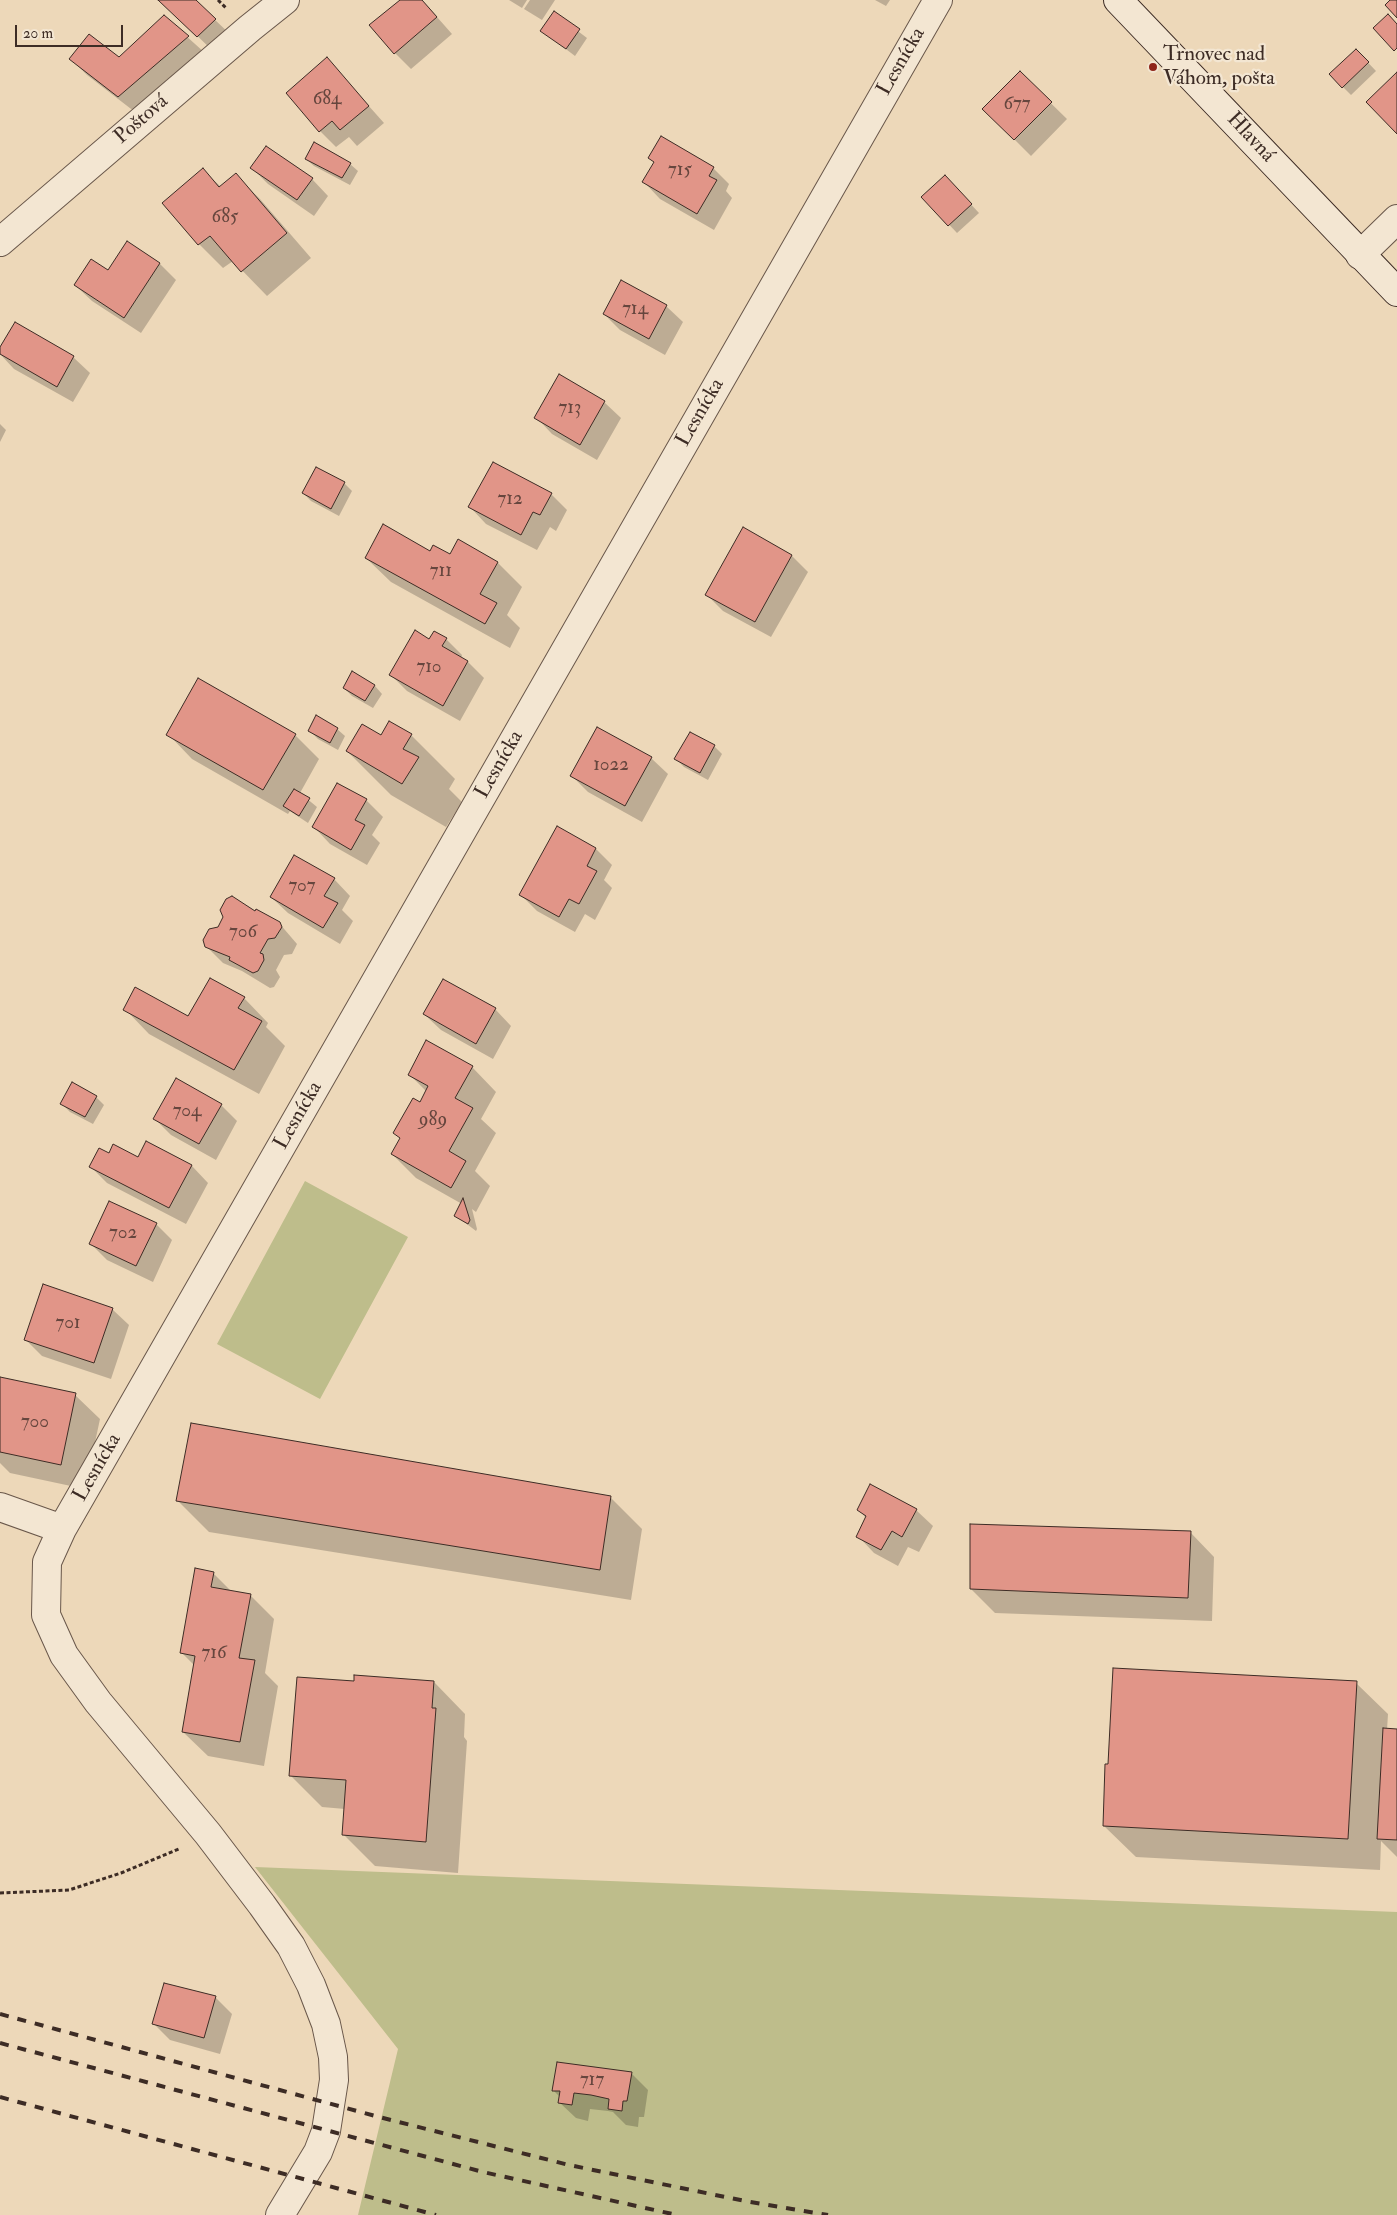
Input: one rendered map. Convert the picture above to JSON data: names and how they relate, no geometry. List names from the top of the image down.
{
  "streets": {
    "street": ["Lesnícka", "Poštová", "Hlavná"]
  },
  "places": ["Trnovec nad Váhom, pošta"],
  "house_numbers": [
    "684",
    "677",
    "715",
    "685",
    "714",
    "713",
    "712",
    "711",
    "710",
    "1022",
    "707",
    "706",
    "704",
    "989",
    "702",
    "701",
    "700",
    "716",
    "717"
  ],
  "scale_bar": "20 m"
}
